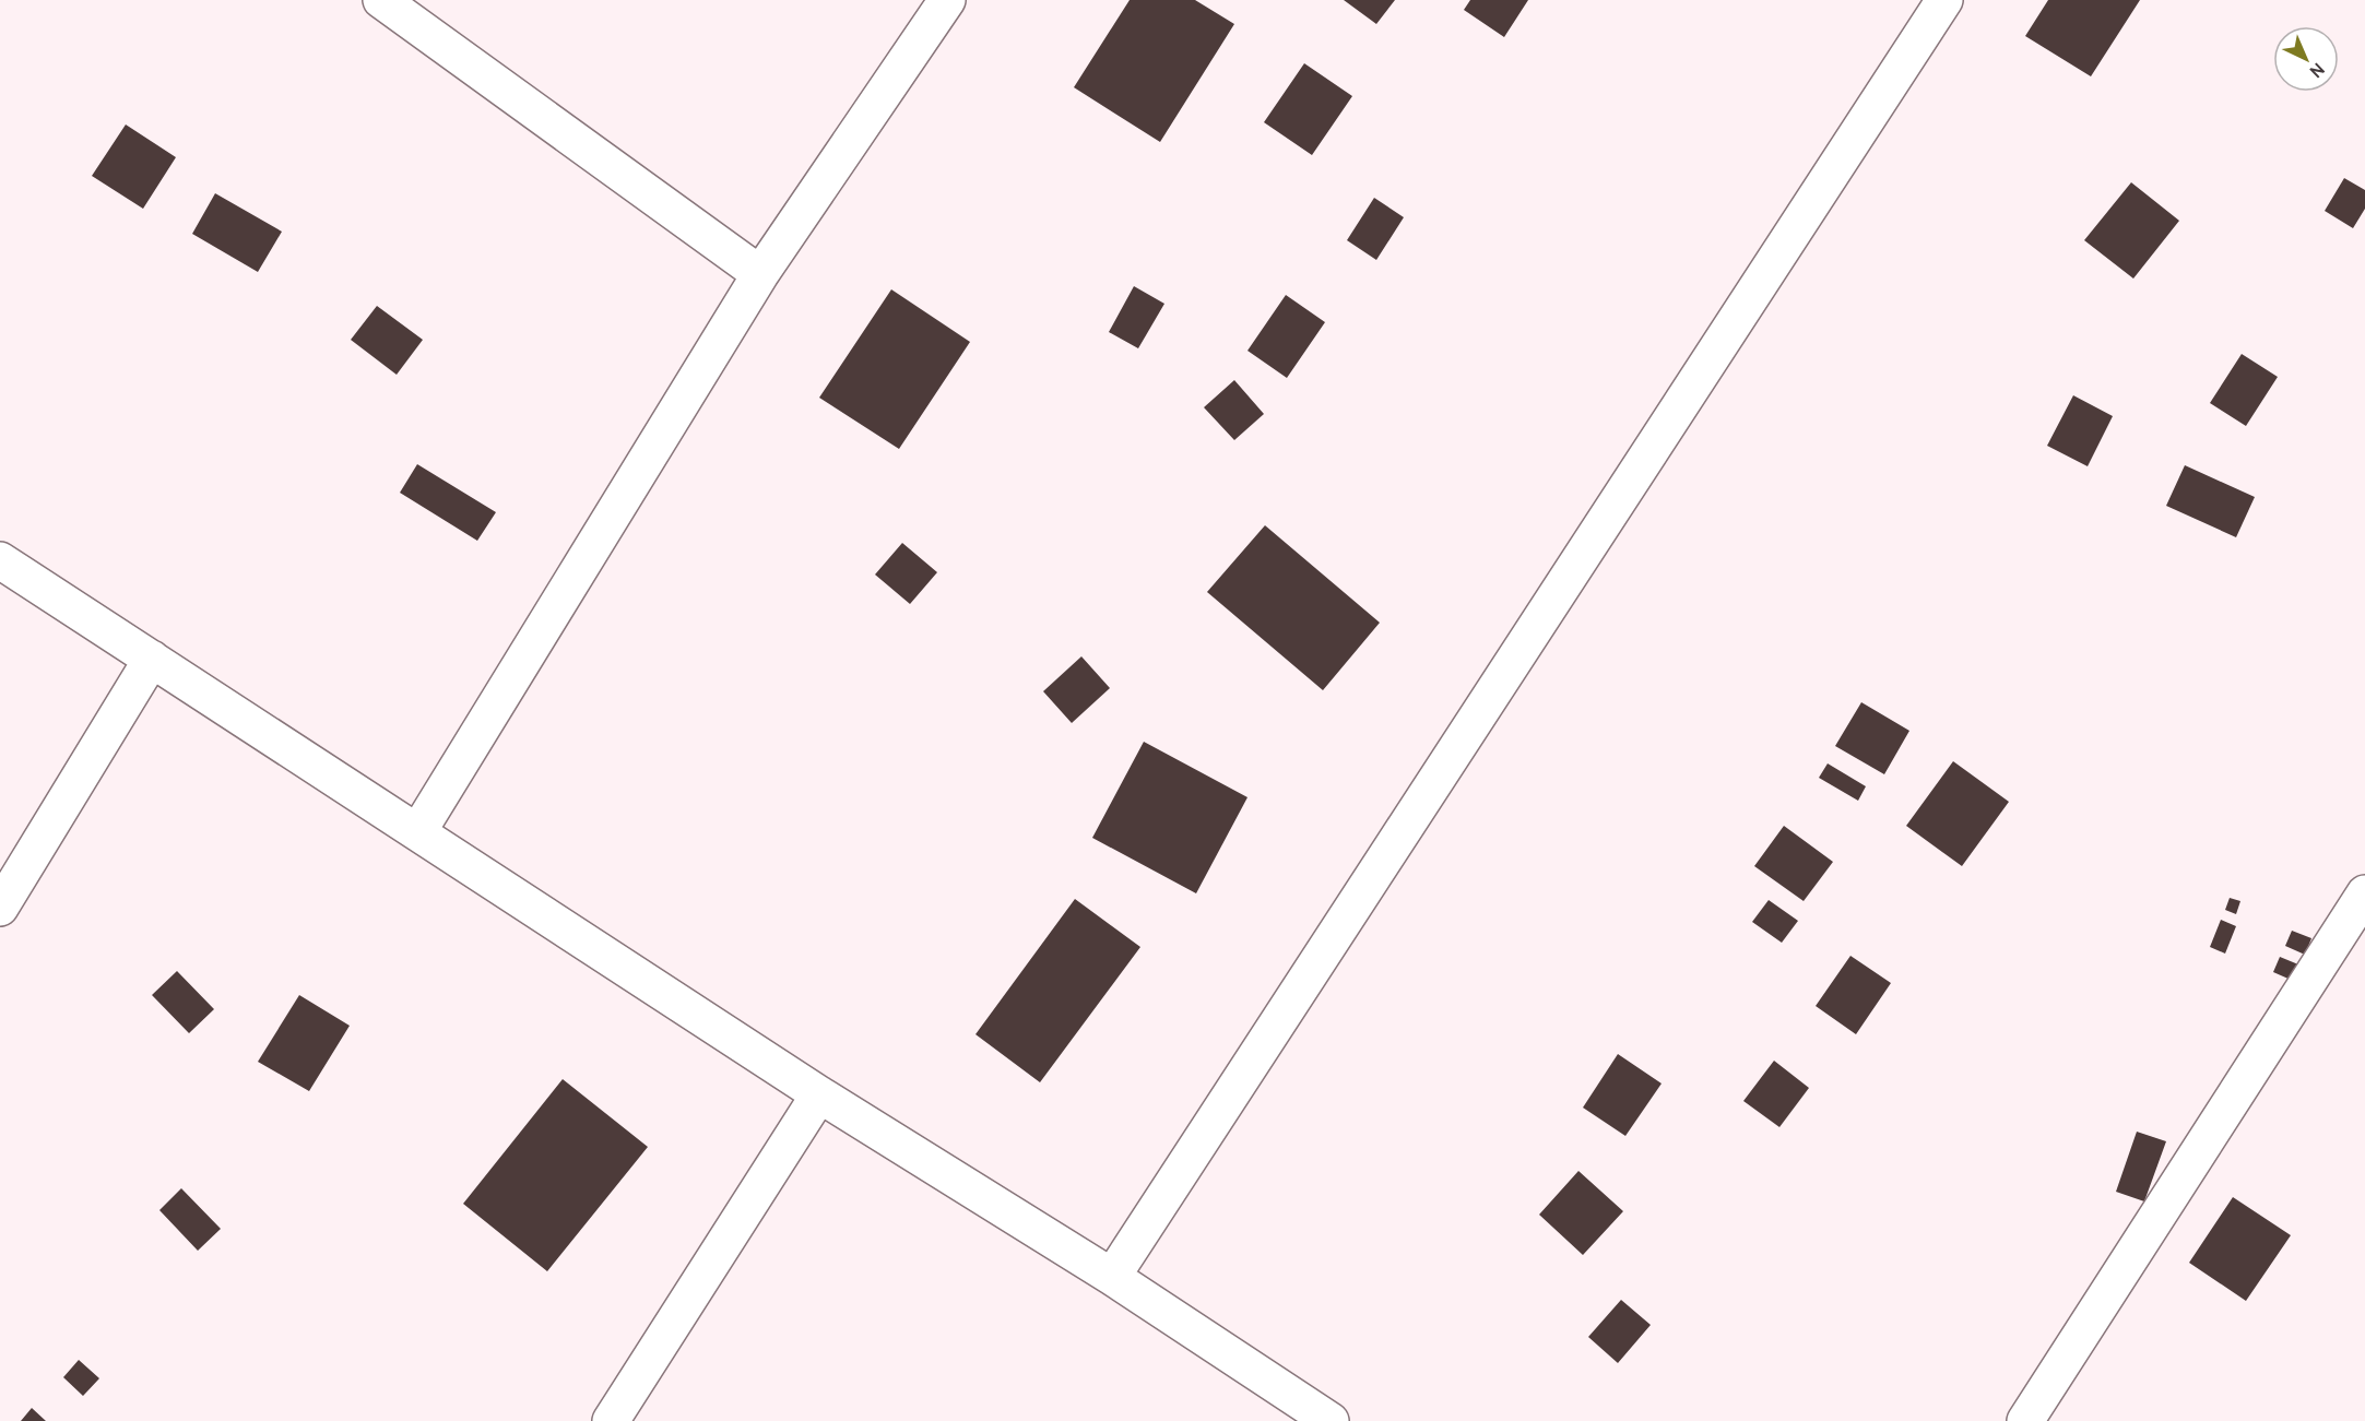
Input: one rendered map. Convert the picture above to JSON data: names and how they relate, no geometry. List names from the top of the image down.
{
  "north": "bottom right"
}
